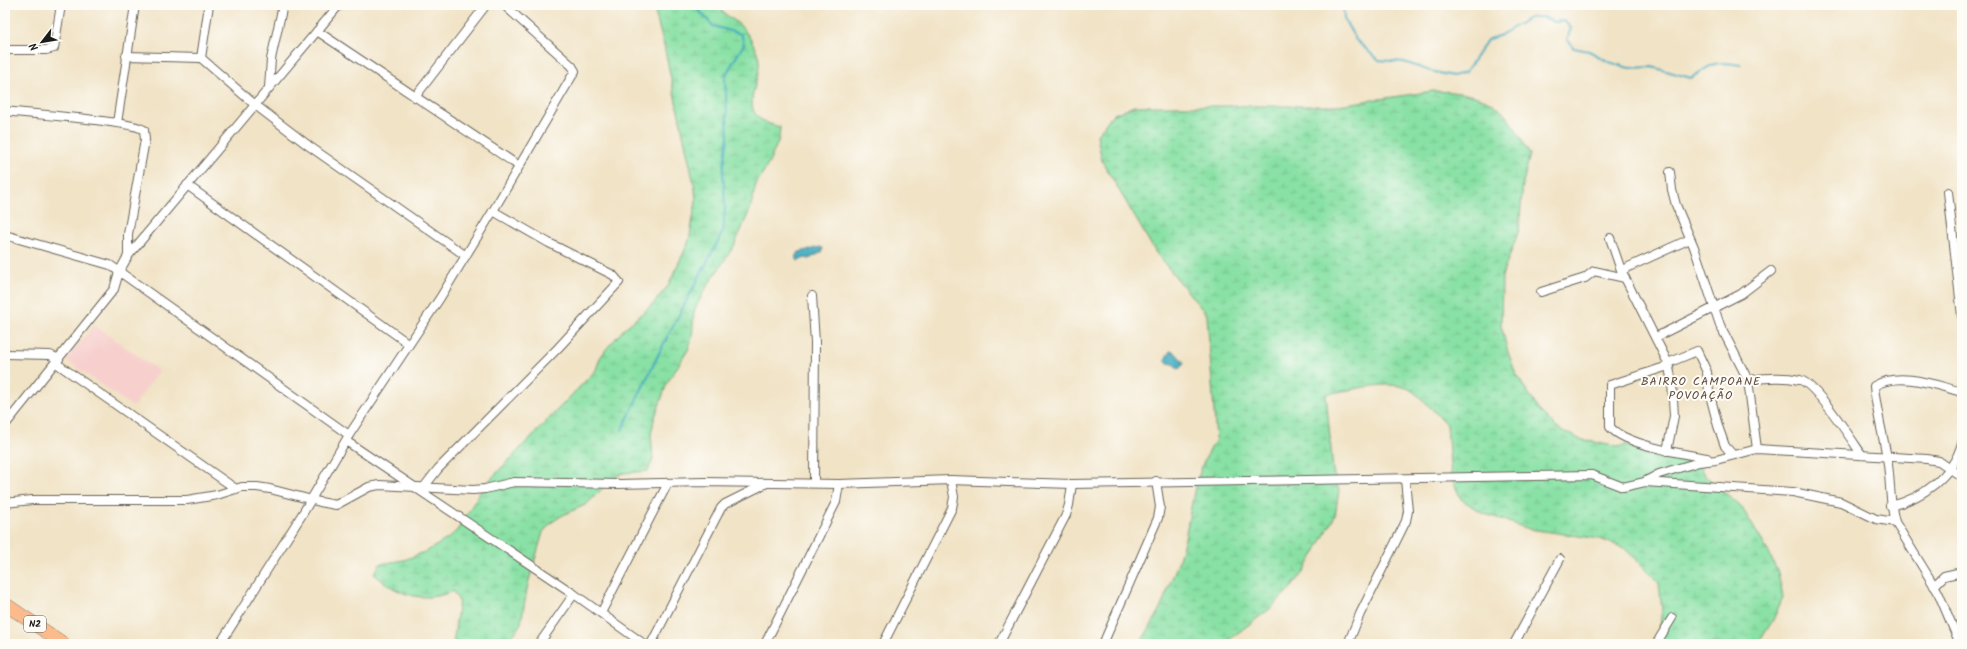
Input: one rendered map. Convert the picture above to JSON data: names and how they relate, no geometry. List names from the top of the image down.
{
  "streets": {
    "main road": ["N2"]
  },
  "districts": ["BAIRRO CAMPOANE POVOAÇÃO"],
  "north": "bottom left"
}
